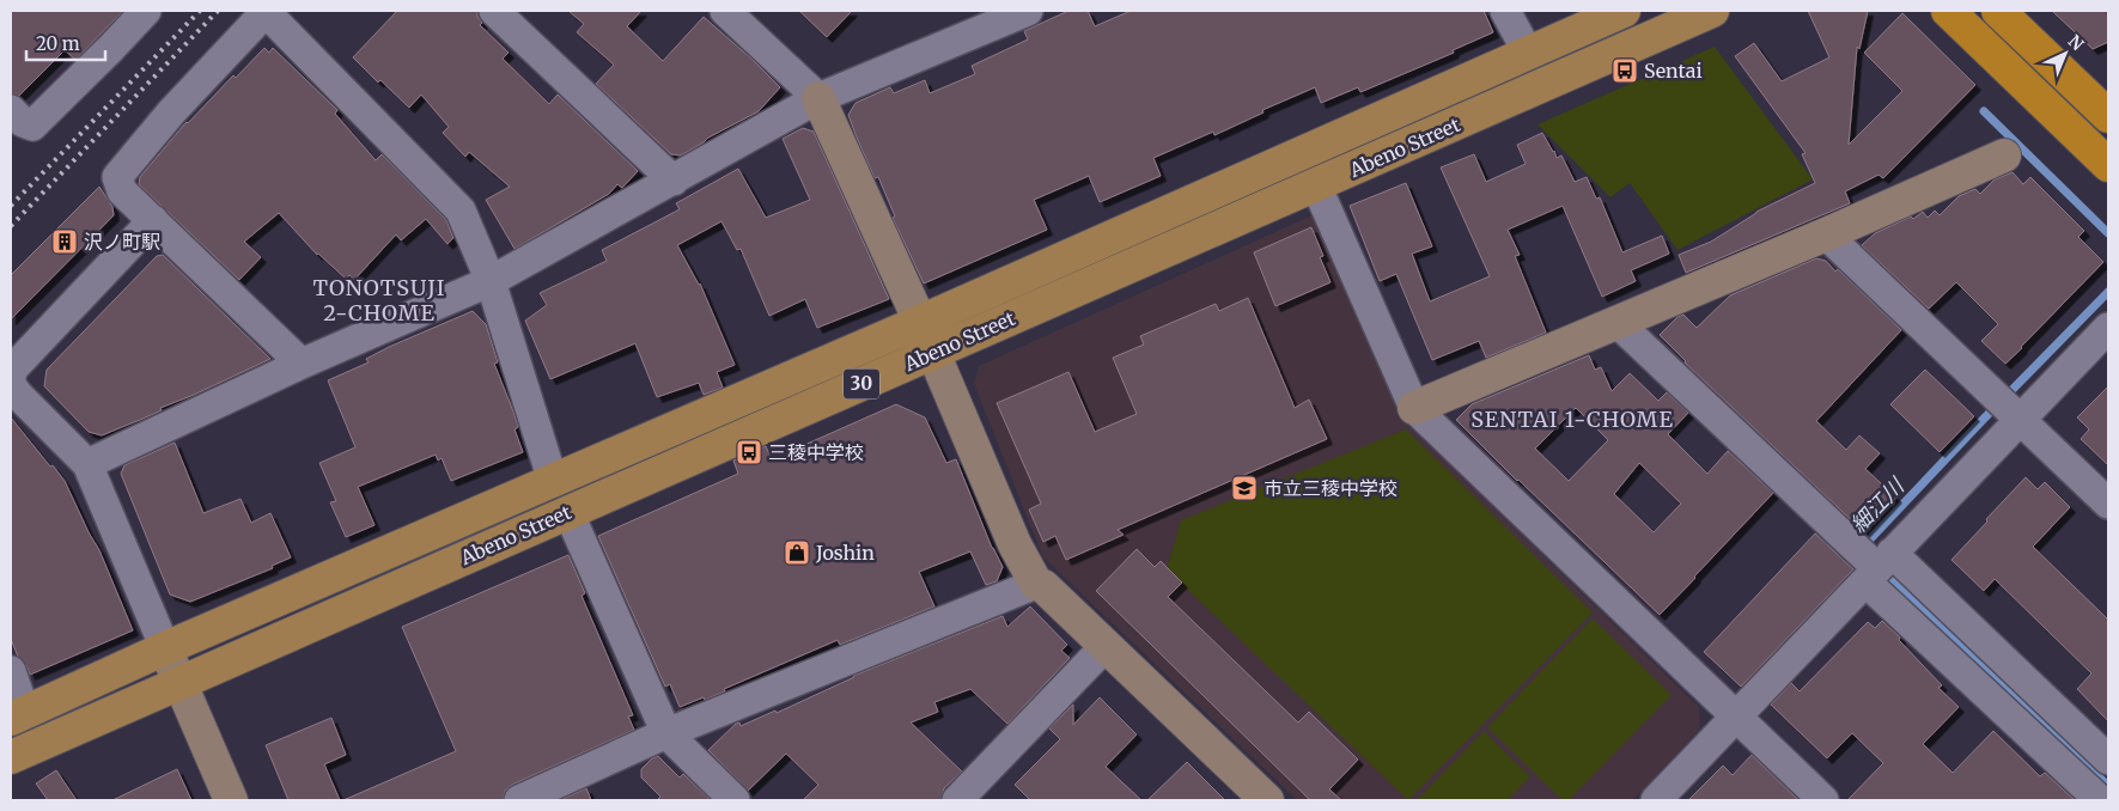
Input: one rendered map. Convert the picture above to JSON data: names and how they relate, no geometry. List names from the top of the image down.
{
  "streets": {
    "main road": ["Abeno Street", "30"]
  },
  "districts": ["TONOTSUJI 2-CHOME", "SENTAI 1-CHOME"],
  "water": ["細江川"],
  "places": {
    "bus stop": ["Sentai", "三稜中学校"],
    "building": ["沢ノ町駅"],
    "school or university": ["市立三稜中学校"],
    "shop": ["Joshin"]
  },
  "scale_bar": "20 m",
  "north": "top right"
}
